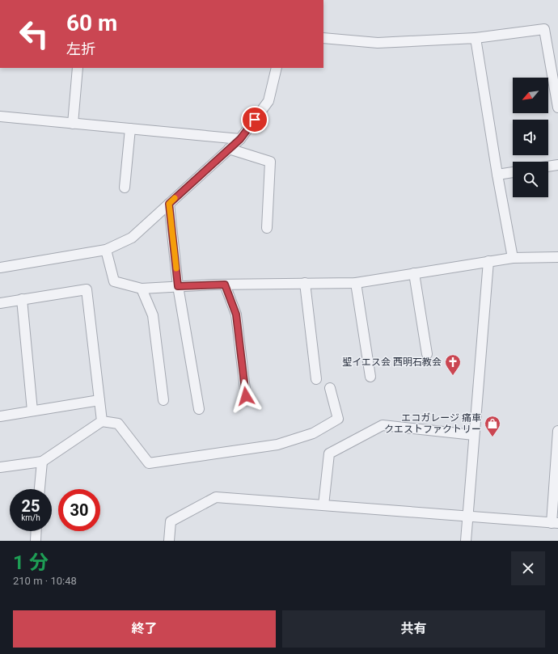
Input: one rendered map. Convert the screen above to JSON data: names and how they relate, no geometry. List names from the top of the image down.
{
  "places": {
    "church": ["聖イエス会 西明石教会"],
    "shop": ["エコガレージ 痛車 クエストファクトリー"]
  },
  "north": "bottom left",
  "page": {
    "turn": ["60 m", "左折"],
    "speed": "25 km/h",
    "limit": "30",
    "heading": ["1 分", "210 m · 10:48"],
    "buttons": ["終了", "共有"]
  }
}
